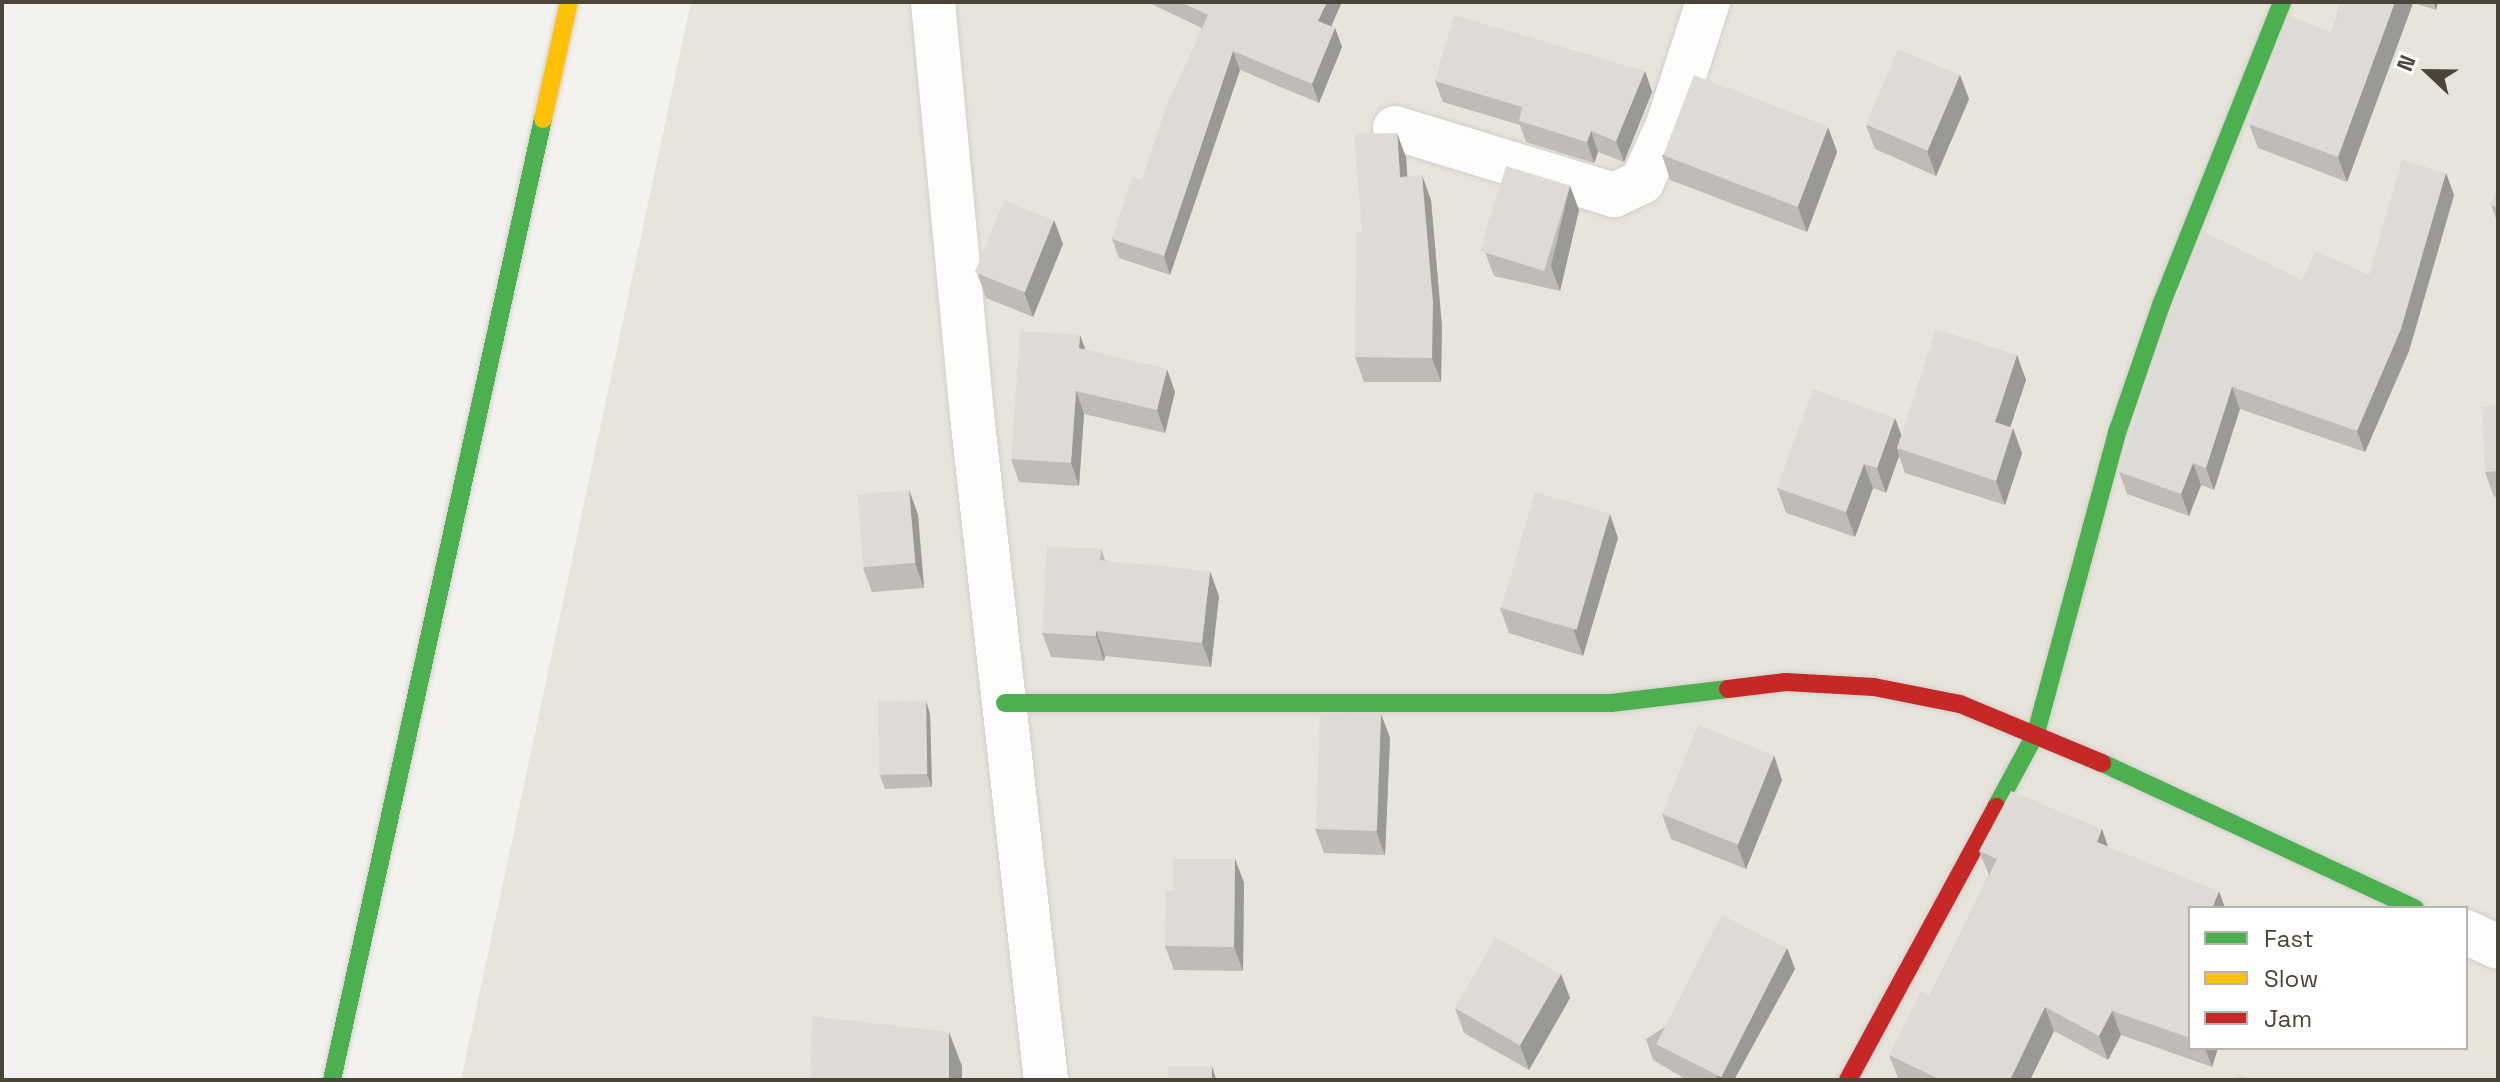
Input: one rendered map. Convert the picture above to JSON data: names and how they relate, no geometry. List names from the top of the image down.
{
  "legend": ["Fast", "Slow", "Jam"],
  "north": "left"
}
